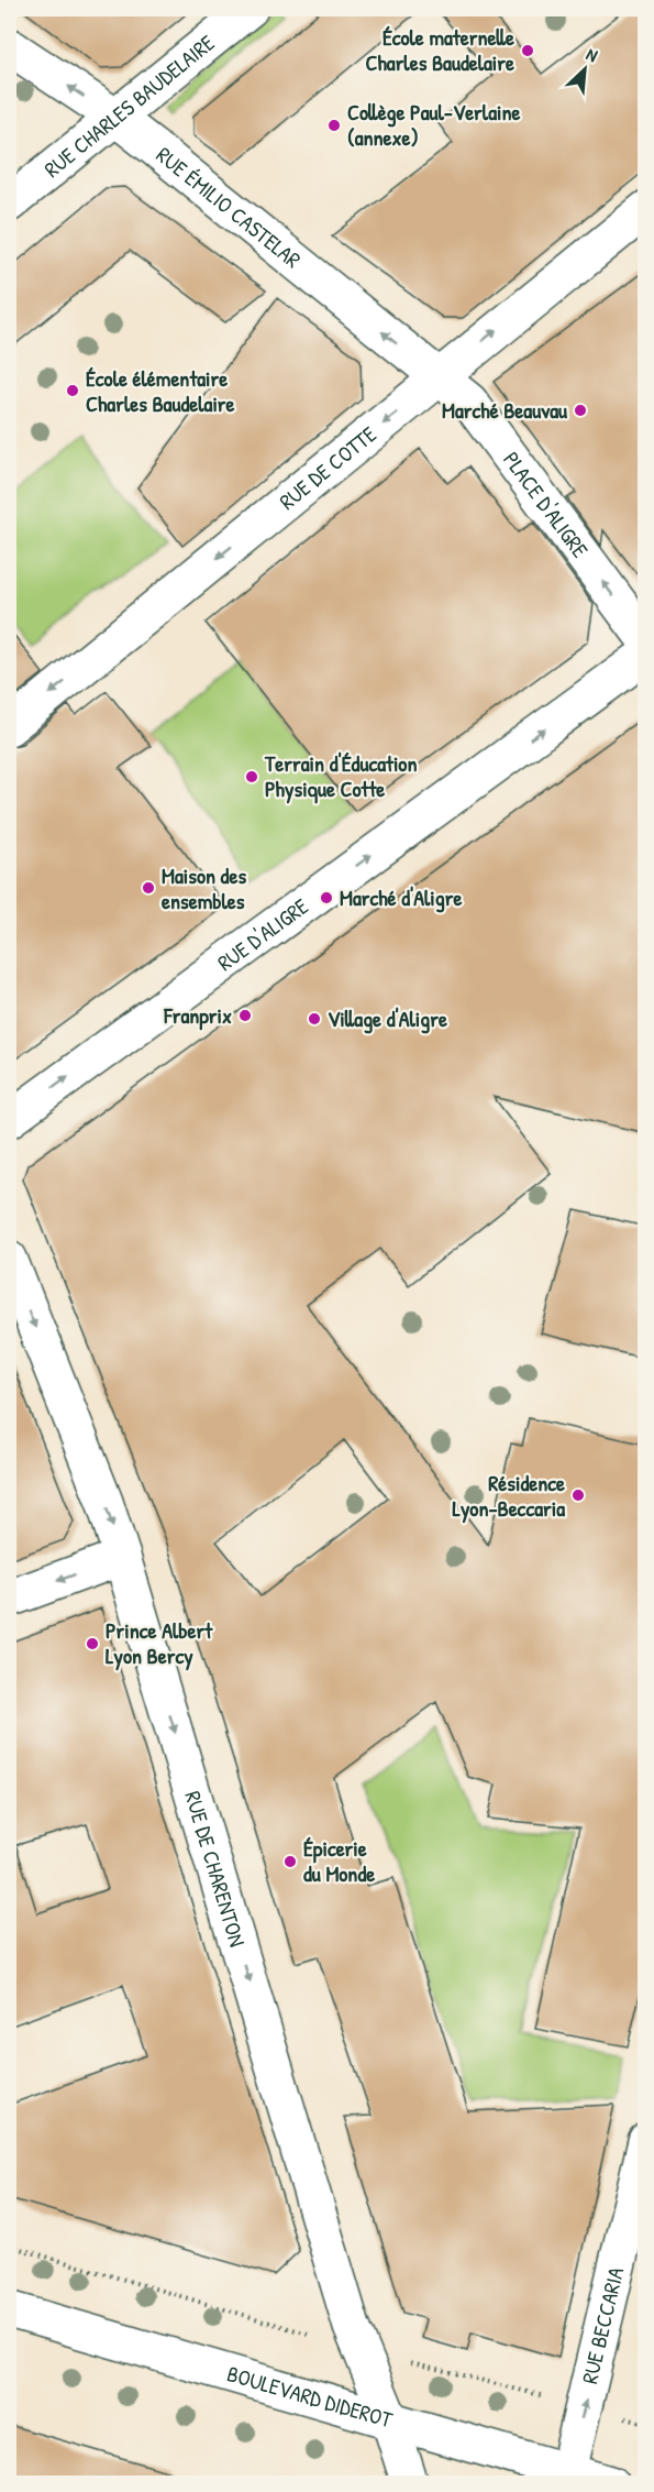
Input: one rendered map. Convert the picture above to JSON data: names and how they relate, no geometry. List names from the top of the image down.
{
  "streets": {
    "street": [
      "RUE CHARLES BAUDELAIRE",
      "RUE ÉMILIO CASTELAR",
      "RUE DE COTTE",
      "PLACE D'ALIGRE",
      "RUE D'ALIGRE",
      "RUE DE CHARENTON",
      "RUE BECCARIA",
      "BOULEVARD DIDEROT"
    ]
  },
  "crossings": [
    ["RUE CHARLES BAUDELAIRE", "RUE ÉMILIO CASTELAR"],
    ["RUE ÉMILIO CASTELAR", "RUE DE COTTE"],
    ["RUE ÉMILIO CASTELAR", "PLACE D'ALIGRE"],
    ["RUE DE COTTE", "PLACE D'ALIGRE"],
    ["RUE DE CHARENTON", "BOULEVARD DIDEROT"],
    ["RUE BECCARIA", "BOULEVARD DIDEROT"]
  ],
  "one_way": [
    "RUE ÉMILIO CASTELAR",
    "PLACE D'ALIGRE",
    "RUE D'ALIGRE",
    "RUE DE CHARENTON",
    "RUE BECCARIA"
  ],
  "places": [
    "École maternelle Charles Baudelaire",
    "Collège Paul-Verlaine (annexe)",
    "École élémentaire Charles Baudelaire",
    "Marché Beauvau",
    "Terrain d'Éducation Physique Cotte",
    "Maison des ensembles",
    "Marché d'Aligre",
    "Franprix",
    "Village d'Aligre",
    "Résidence Lyon-Beccaria",
    "Prince Albert Lyon Bercy",
    "Épicerie du Monde"
  ],
  "north": "top right"
}
